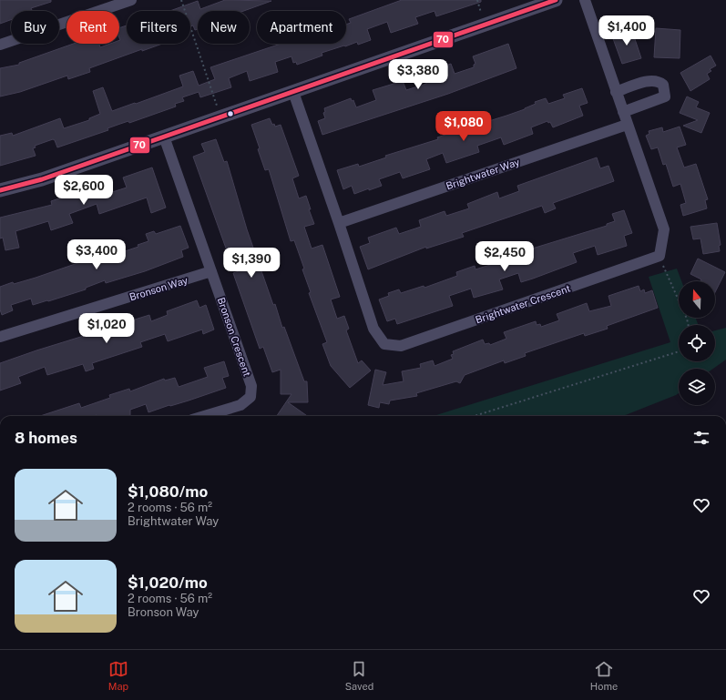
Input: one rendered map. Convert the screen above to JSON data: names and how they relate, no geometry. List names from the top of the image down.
{
  "streets": {
    "street": [
      "Brightwater Way",
      "Bronson Way",
      "Brightwater Crescent",
      "Bronson Crescent"
    ]
  },
  "crossings": [
    ["Brightwater Way", "Brightwater Crescent"],
    ["Bronson Way", "Bronson Crescent"]
  ],
  "lines": ["transit line 70"],
  "north": "top",
  "page": {
    "chip": [
      "Buy",
      "Rent",
      "Filters",
      "New",
      "Apartment"
    ],
    "price": [
      "$1,400",
      "$3,380",
      "$1,080",
      "$2,600",
      "$3,400",
      "$2,450",
      "$1,390",
      "$1,020"
    ],
    "heading": "8 homes",
    "list": [
      {
        "name": "$1,080/mo",
        "note": "2 rooms · 56 m² · Brightwater Way"
      },
      {
        "name": "$1,020/mo",
        "note": "2 rooms · 56 m² · Bronson Way"
      }
    ],
    "tabs": ["Map", "Saved", "Home"]
  }
}
